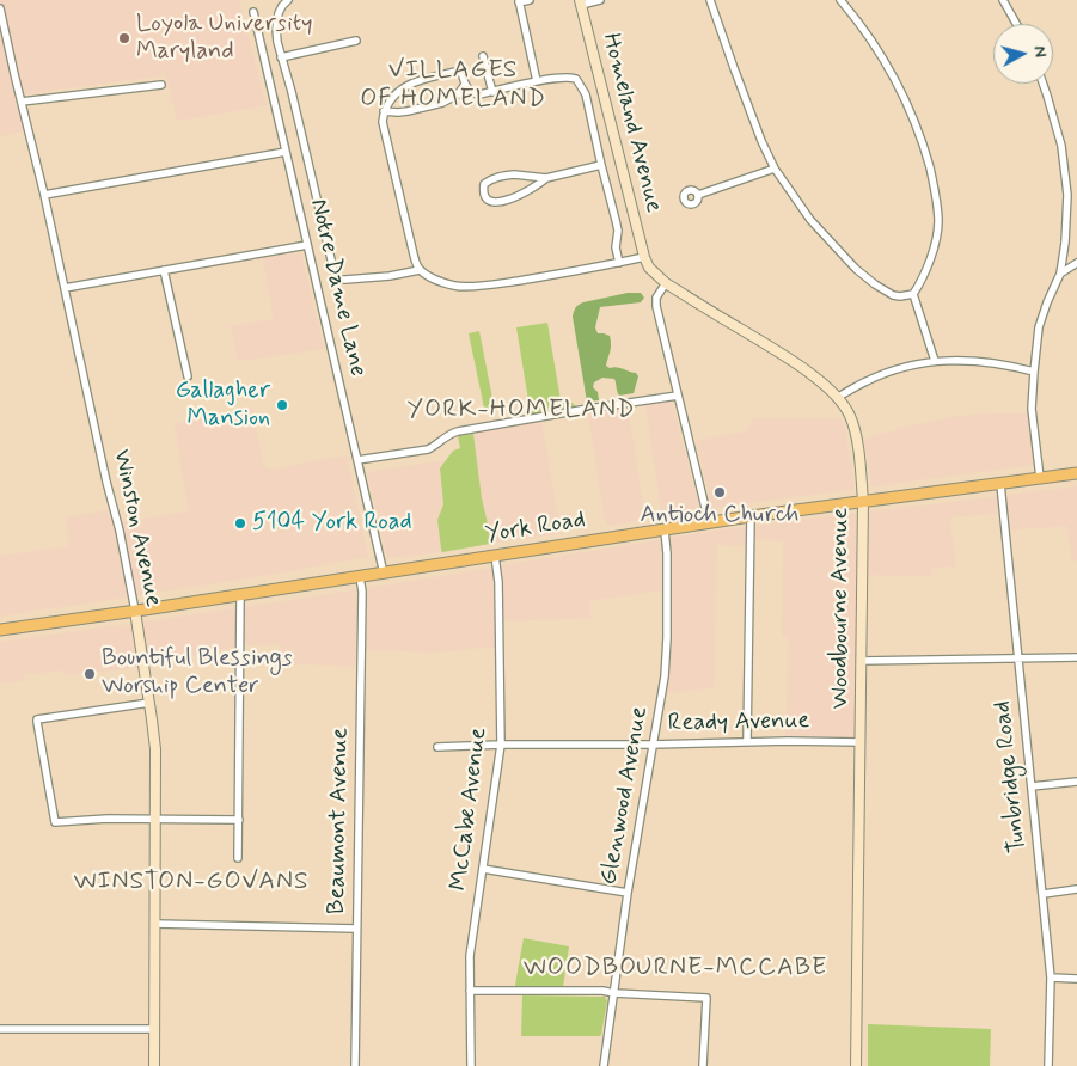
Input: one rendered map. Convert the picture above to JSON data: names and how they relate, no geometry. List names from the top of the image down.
{
  "streets": {
    "main road": ["York Road"],
    "street": [
      "Homeland Avenue",
      "Notre Dame Lane",
      "Winston Avenue",
      "Woodbourne Avenue",
      "Ready Avenue",
      "Tunbridge Road",
      "Glenwood Avenue",
      "McCabe Avenue",
      "Beaumont Avenue"
    ]
  },
  "crossings": [
    ["Homeland Avenue", "Woodbourne Avenue"],
    ["Notre Dame Lane", "York Road"],
    ["Winston Avenue", "York Road"],
    ["York Road", "Woodbourne Avenue"],
    ["York Road", "Tunbridge Road"],
    ["York Road", "Glenwood Avenue"],
    ["York Road", "McCabe Avenue"],
    ["York Road", "Beaumont Avenue"],
    ["Woodbourne Avenue", "Ready Avenue"],
    ["Ready Avenue", "Glenwood Avenue"],
    ["Ready Avenue", "McCabe Avenue"]
  ],
  "districts": [
    "VILLAGES OF HOMELAND",
    "YORK-HOMELAND",
    "WINSTON-GOVANS",
    "WOODBOURNE-MCCABE"
  ],
  "places": [
    "Loyola University Maryland",
    "Gallagher Mansion",
    "Antioch Church",
    "5104 York Road",
    "Bountiful Blessings Worship Center"
  ],
  "north": "right"
}
